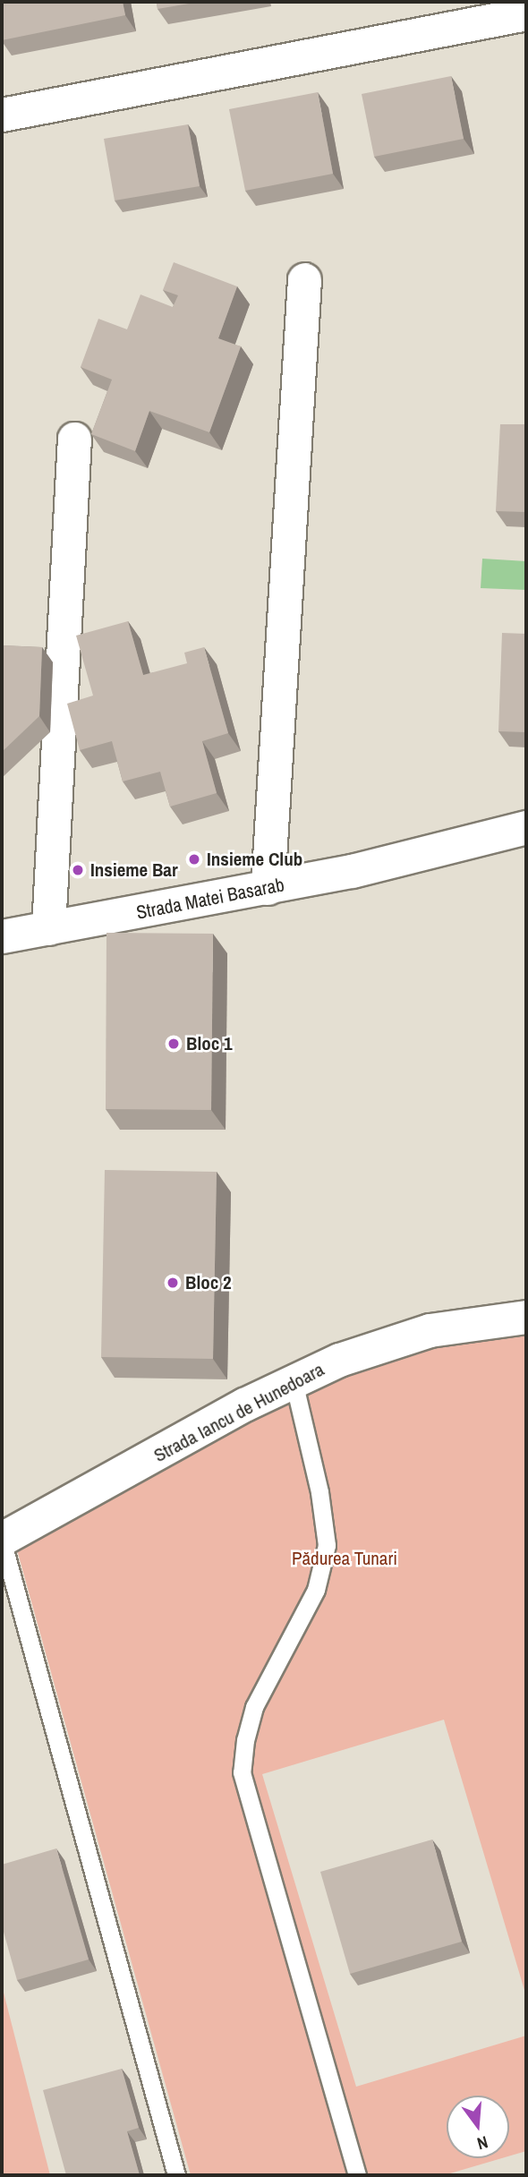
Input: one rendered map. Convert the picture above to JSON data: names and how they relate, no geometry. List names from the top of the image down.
{
  "streets": {
    "street": ["Strada Matei Basarab", "Strada Iancu de Hunedoara"]
  },
  "parks": ["Pădurea Tunari"],
  "places": [
    "Insieme Club",
    "Insieme Bar",
    "Bloc 1",
    "Bloc 2"
  ],
  "north": "bottom"
}
